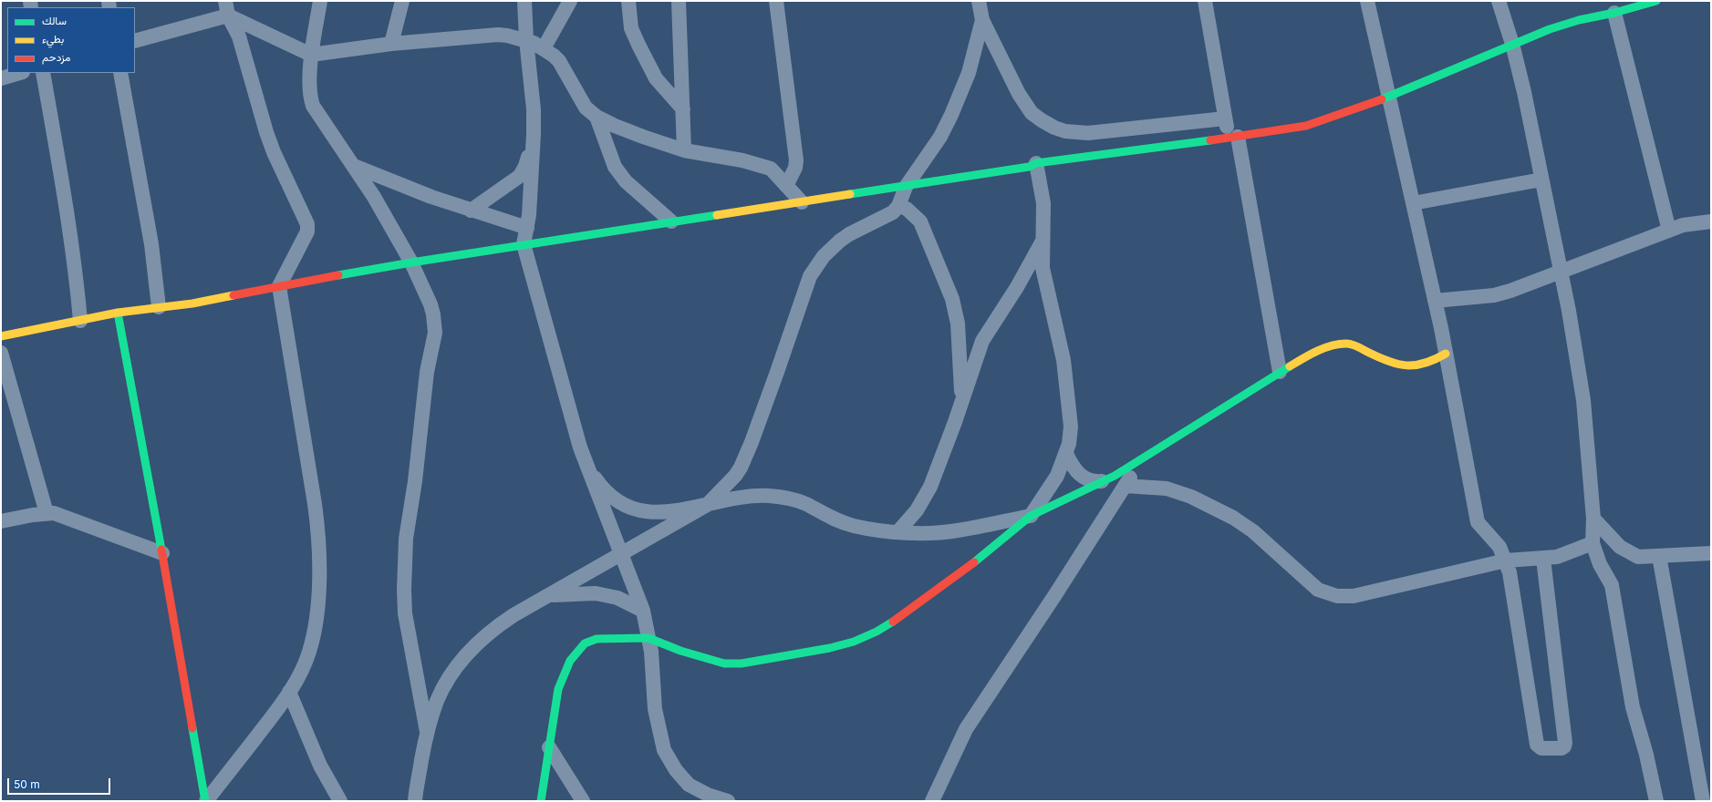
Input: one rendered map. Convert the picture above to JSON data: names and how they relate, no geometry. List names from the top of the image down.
{
  "legend": ["سالك", "بطيء", "مزدحم"],
  "scale_bar": "50 m"
}
